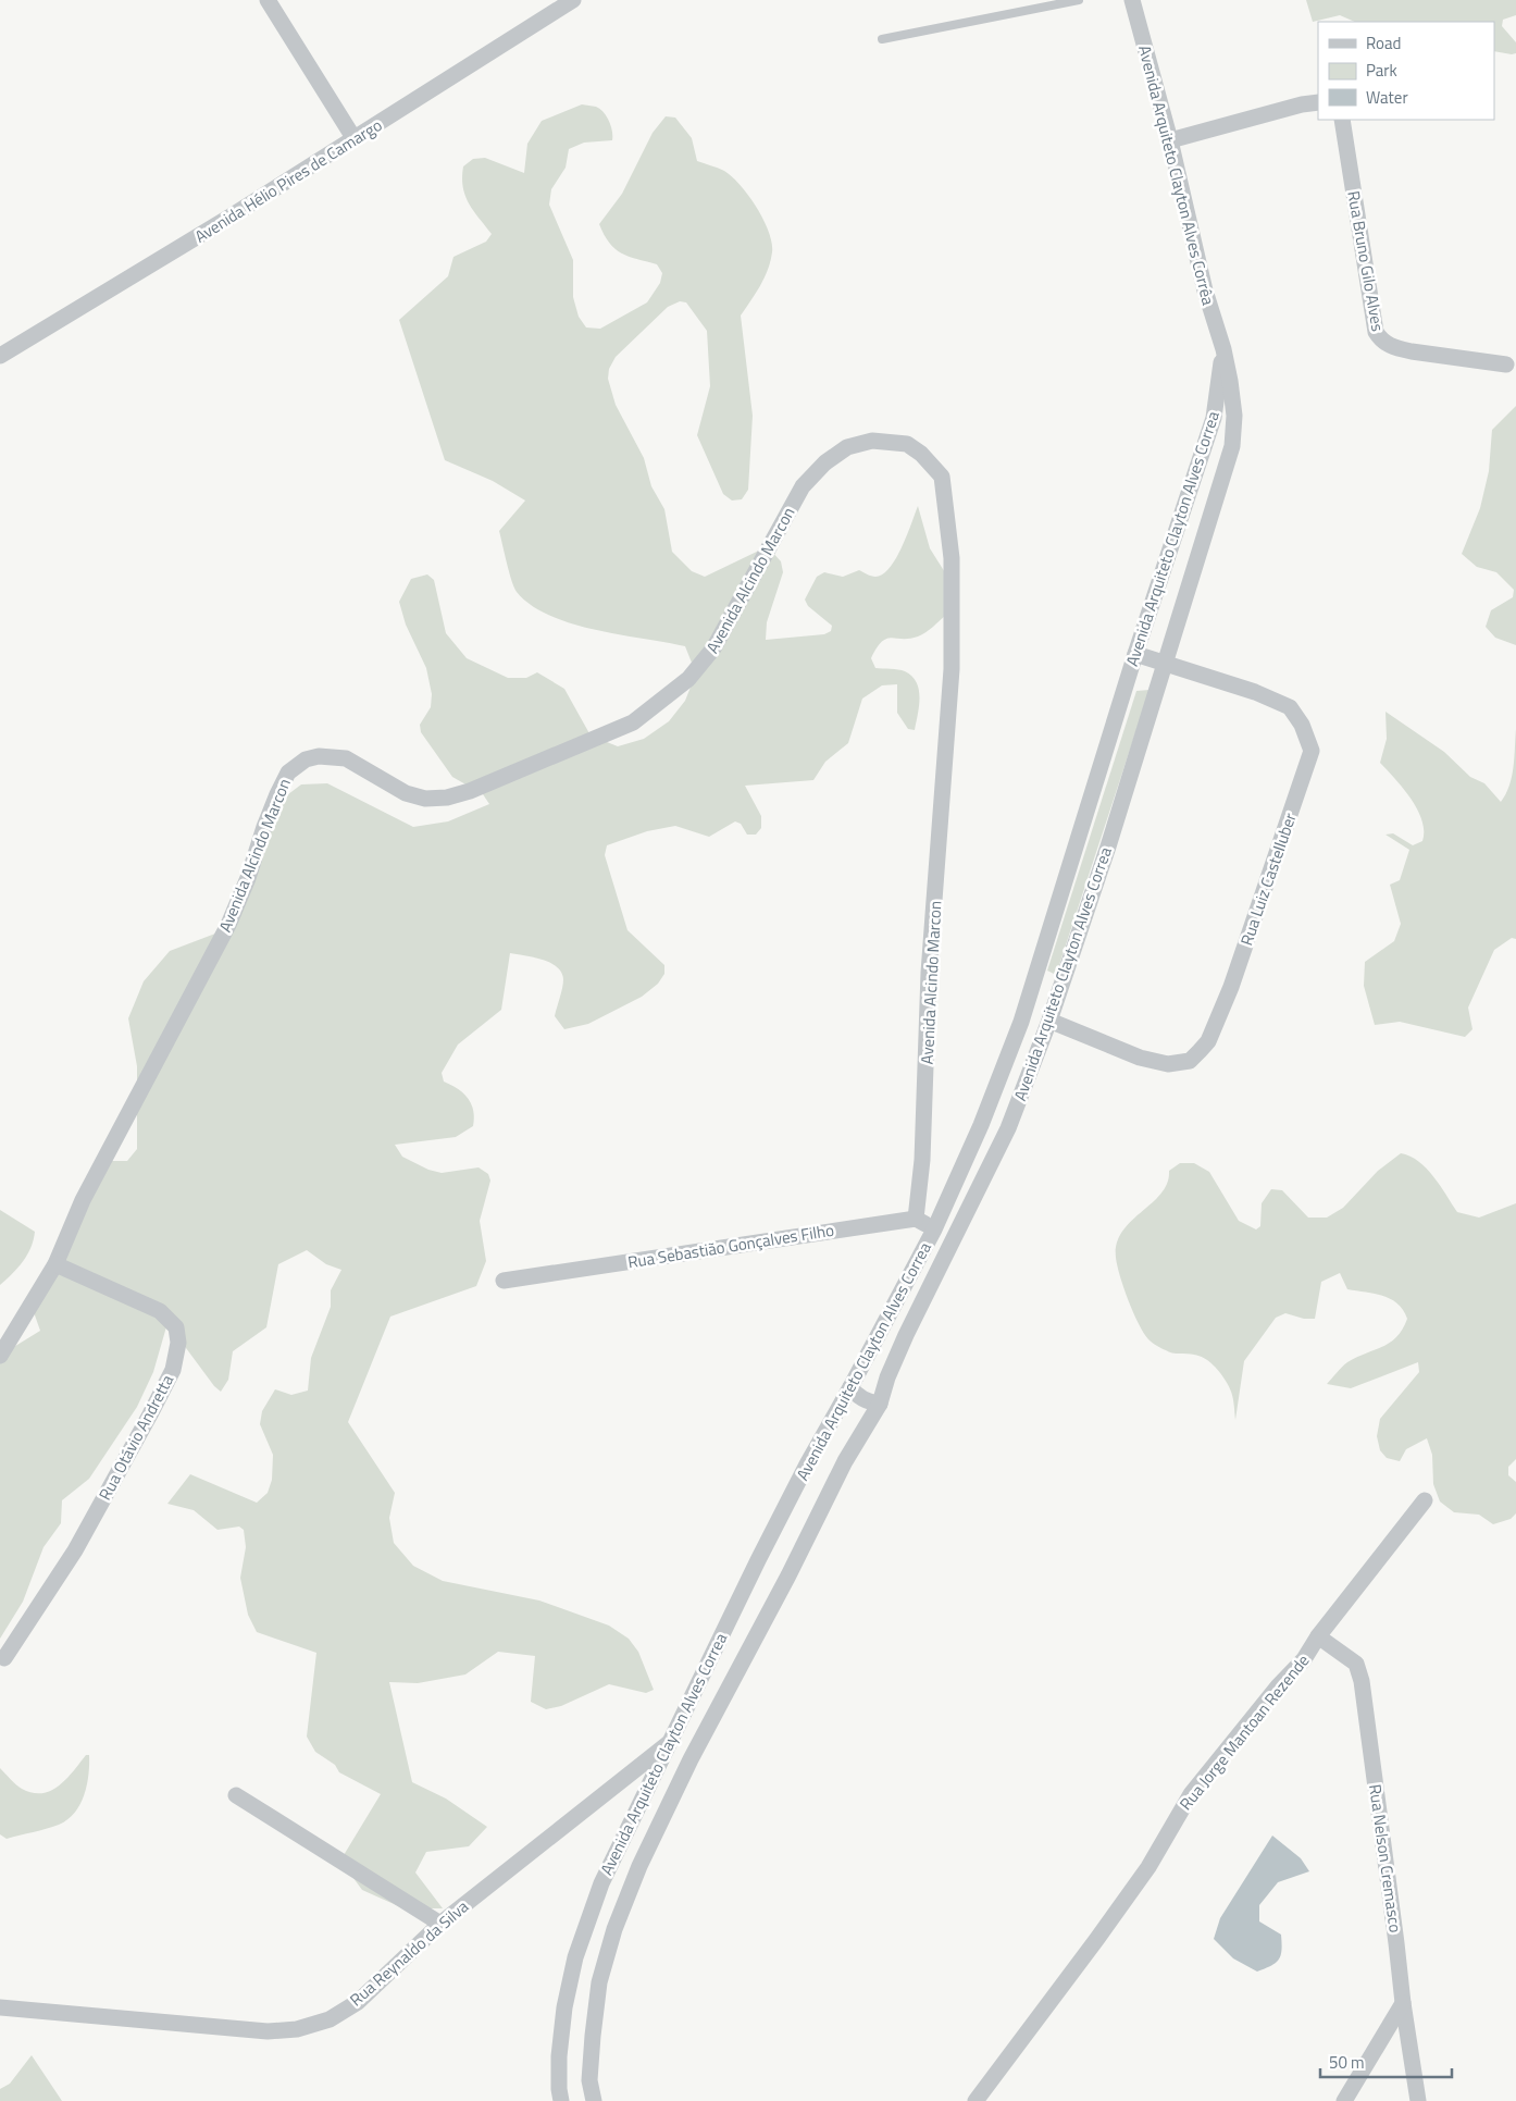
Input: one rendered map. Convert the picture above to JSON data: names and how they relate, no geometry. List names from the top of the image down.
{
  "streets": {
    "street": [
      "Avenida Arquiteto Clayton Alves Corrêa",
      "Avenida Hélio Pires de Camargo",
      "Rua Bruno Gilo Alves",
      "Avenida Arquiteto Clayton Alves Correa",
      "Avenida Alcindo Marcon",
      "Rua Luiz Castelluber",
      "Rua Sebastião Gonçalves Filho",
      "Rua Otávio Andretta",
      "Rua Jorge Mantoan Rezende",
      "Rua Nelson Cremasco",
      "Rua Reynaldo da Silva"
    ]
  },
  "crossings": [
    ["Avenida Arquiteto Clayton Alves Corrêa", "Avenida Arquiteto Clayton Alves Correa"],
    ["Avenida Arquiteto Clayton Alves Correa", "Rua Luiz Castelluber"],
    ["Avenida Arquiteto Clayton Alves Correa", "Rua Reynaldo da Silva"],
    ["Avenida Alcindo Marcon", "Rua Sebastião Gonçalves Filho"],
    ["Avenida Alcindo Marcon", "Rua Otávio Andretta"],
    ["Rua Jorge Mantoan Rezende", "Rua Nelson Cremasco"]
  ],
  "legend": ["Road", "Park", "Water"],
  "scale_bar": "50 m"
}
